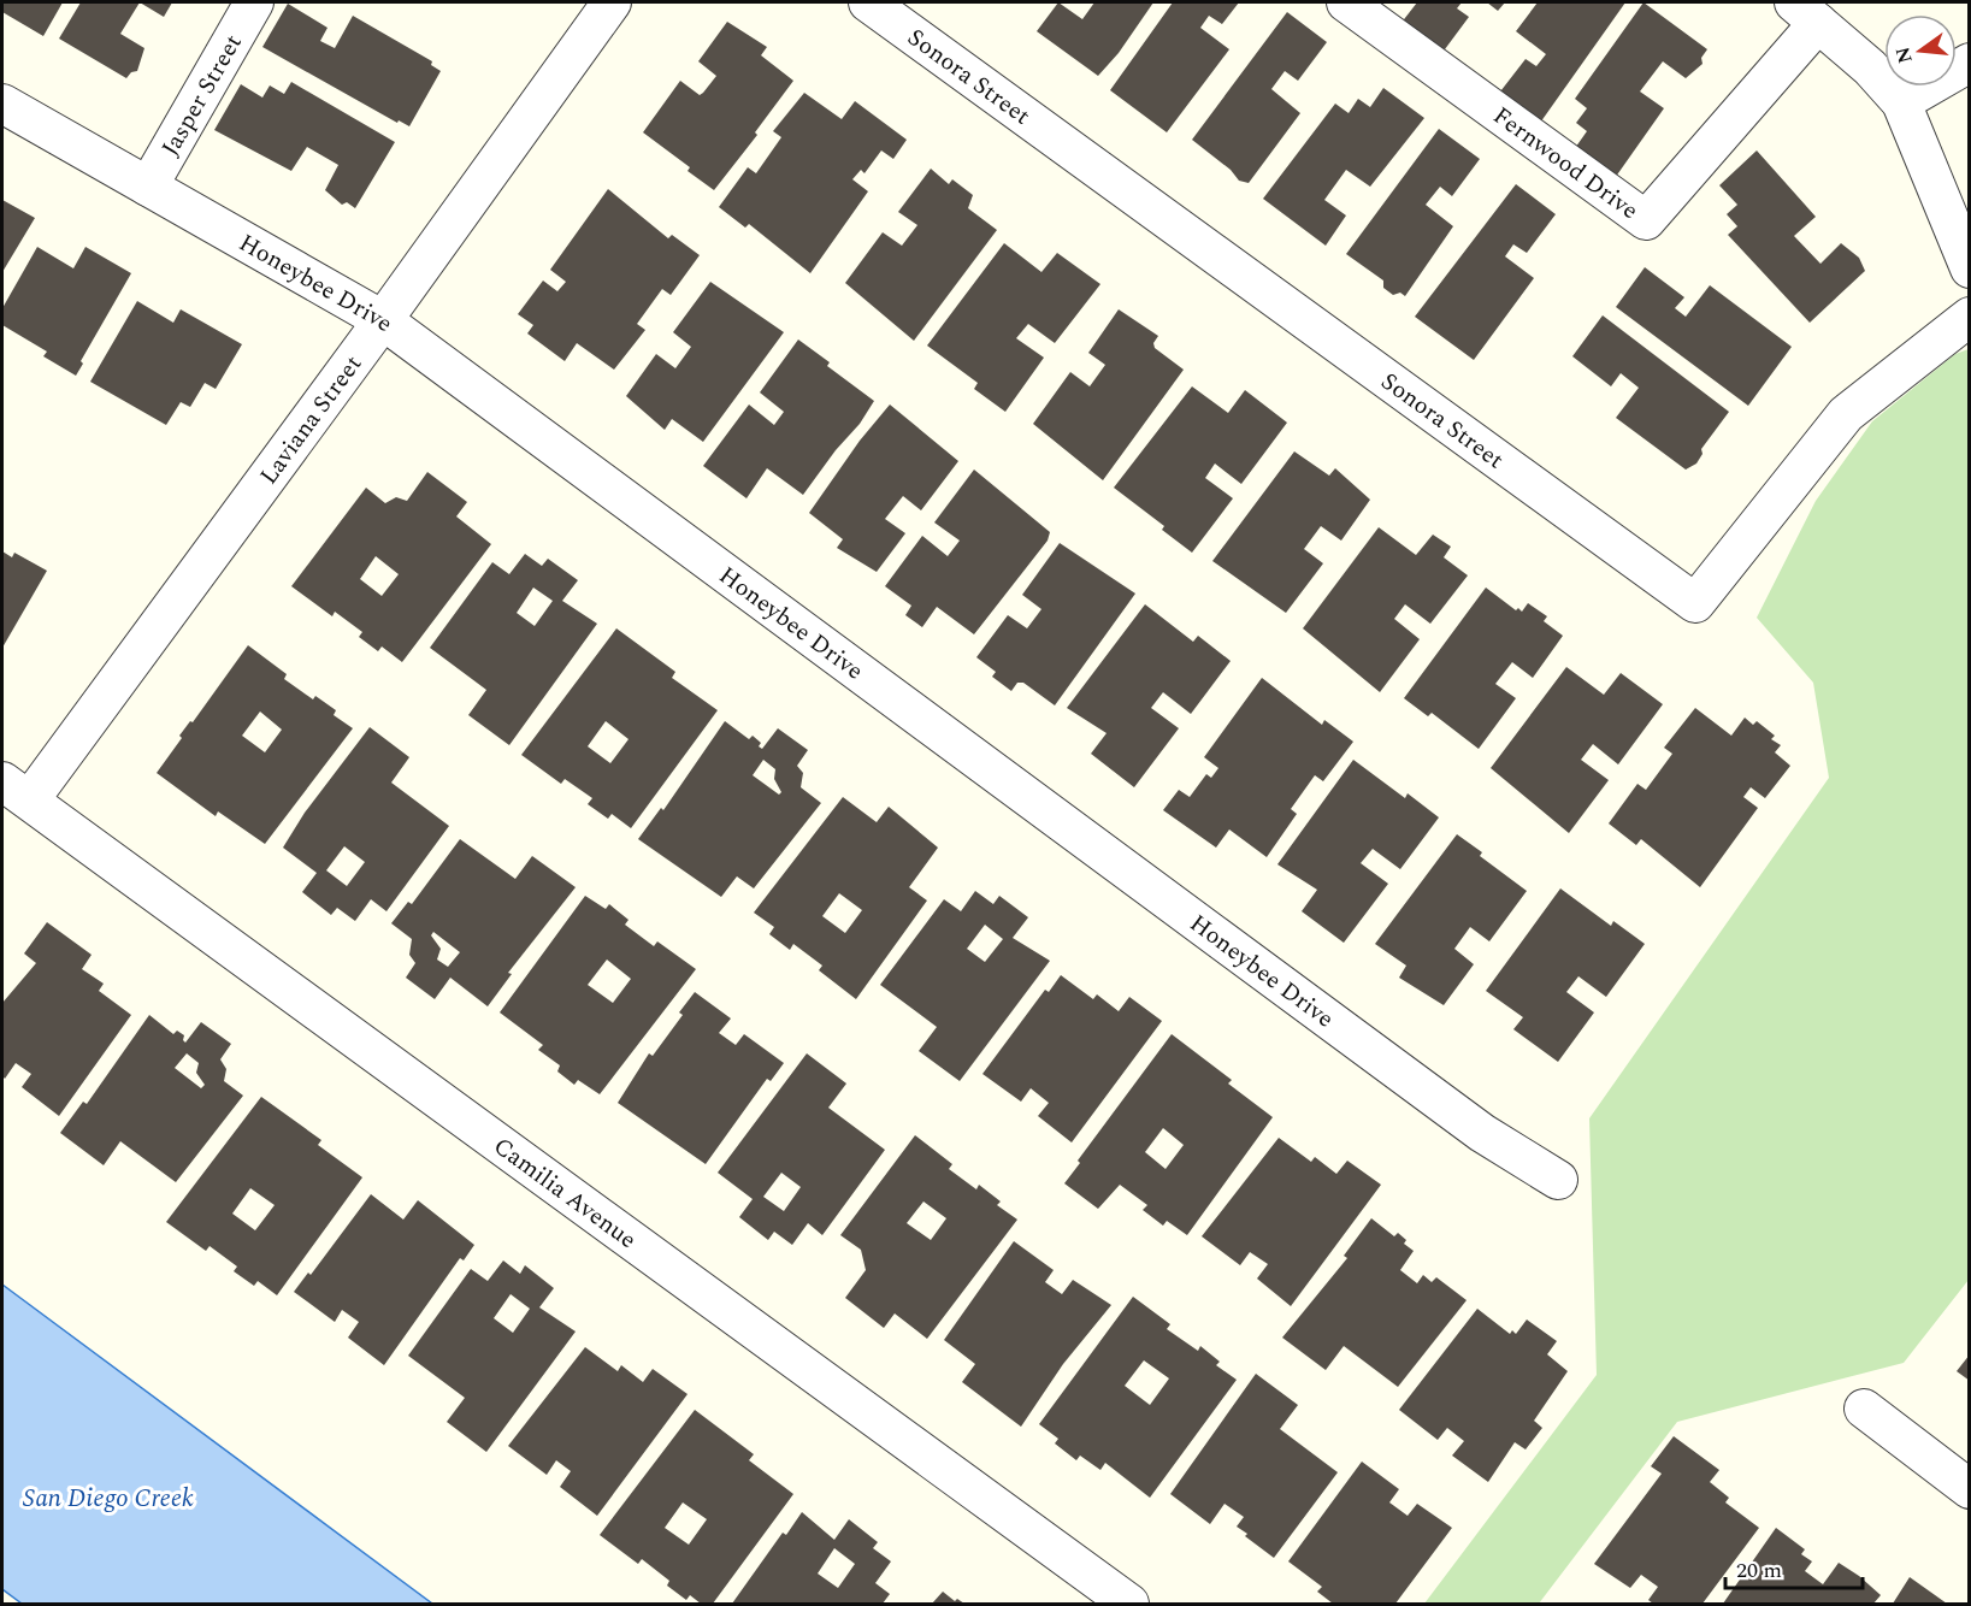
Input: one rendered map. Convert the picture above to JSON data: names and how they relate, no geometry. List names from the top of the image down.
{
  "streets": {
    "street": [
      "Sonora Street",
      "Jasper Street",
      "Fernwood Drive",
      "Honeybee Drive",
      "Laviana Street",
      "Camilia Avenue"
    ]
  },
  "crossings": [
    ["Jasper Street", "Honeybee Drive"],
    ["Honeybee Drive", "Laviana Street"],
    ["Laviana Street", "Camilia Avenue"]
  ],
  "water": ["San Diego Creek"],
  "scale_bar": "20 m",
  "north": "left"
}
